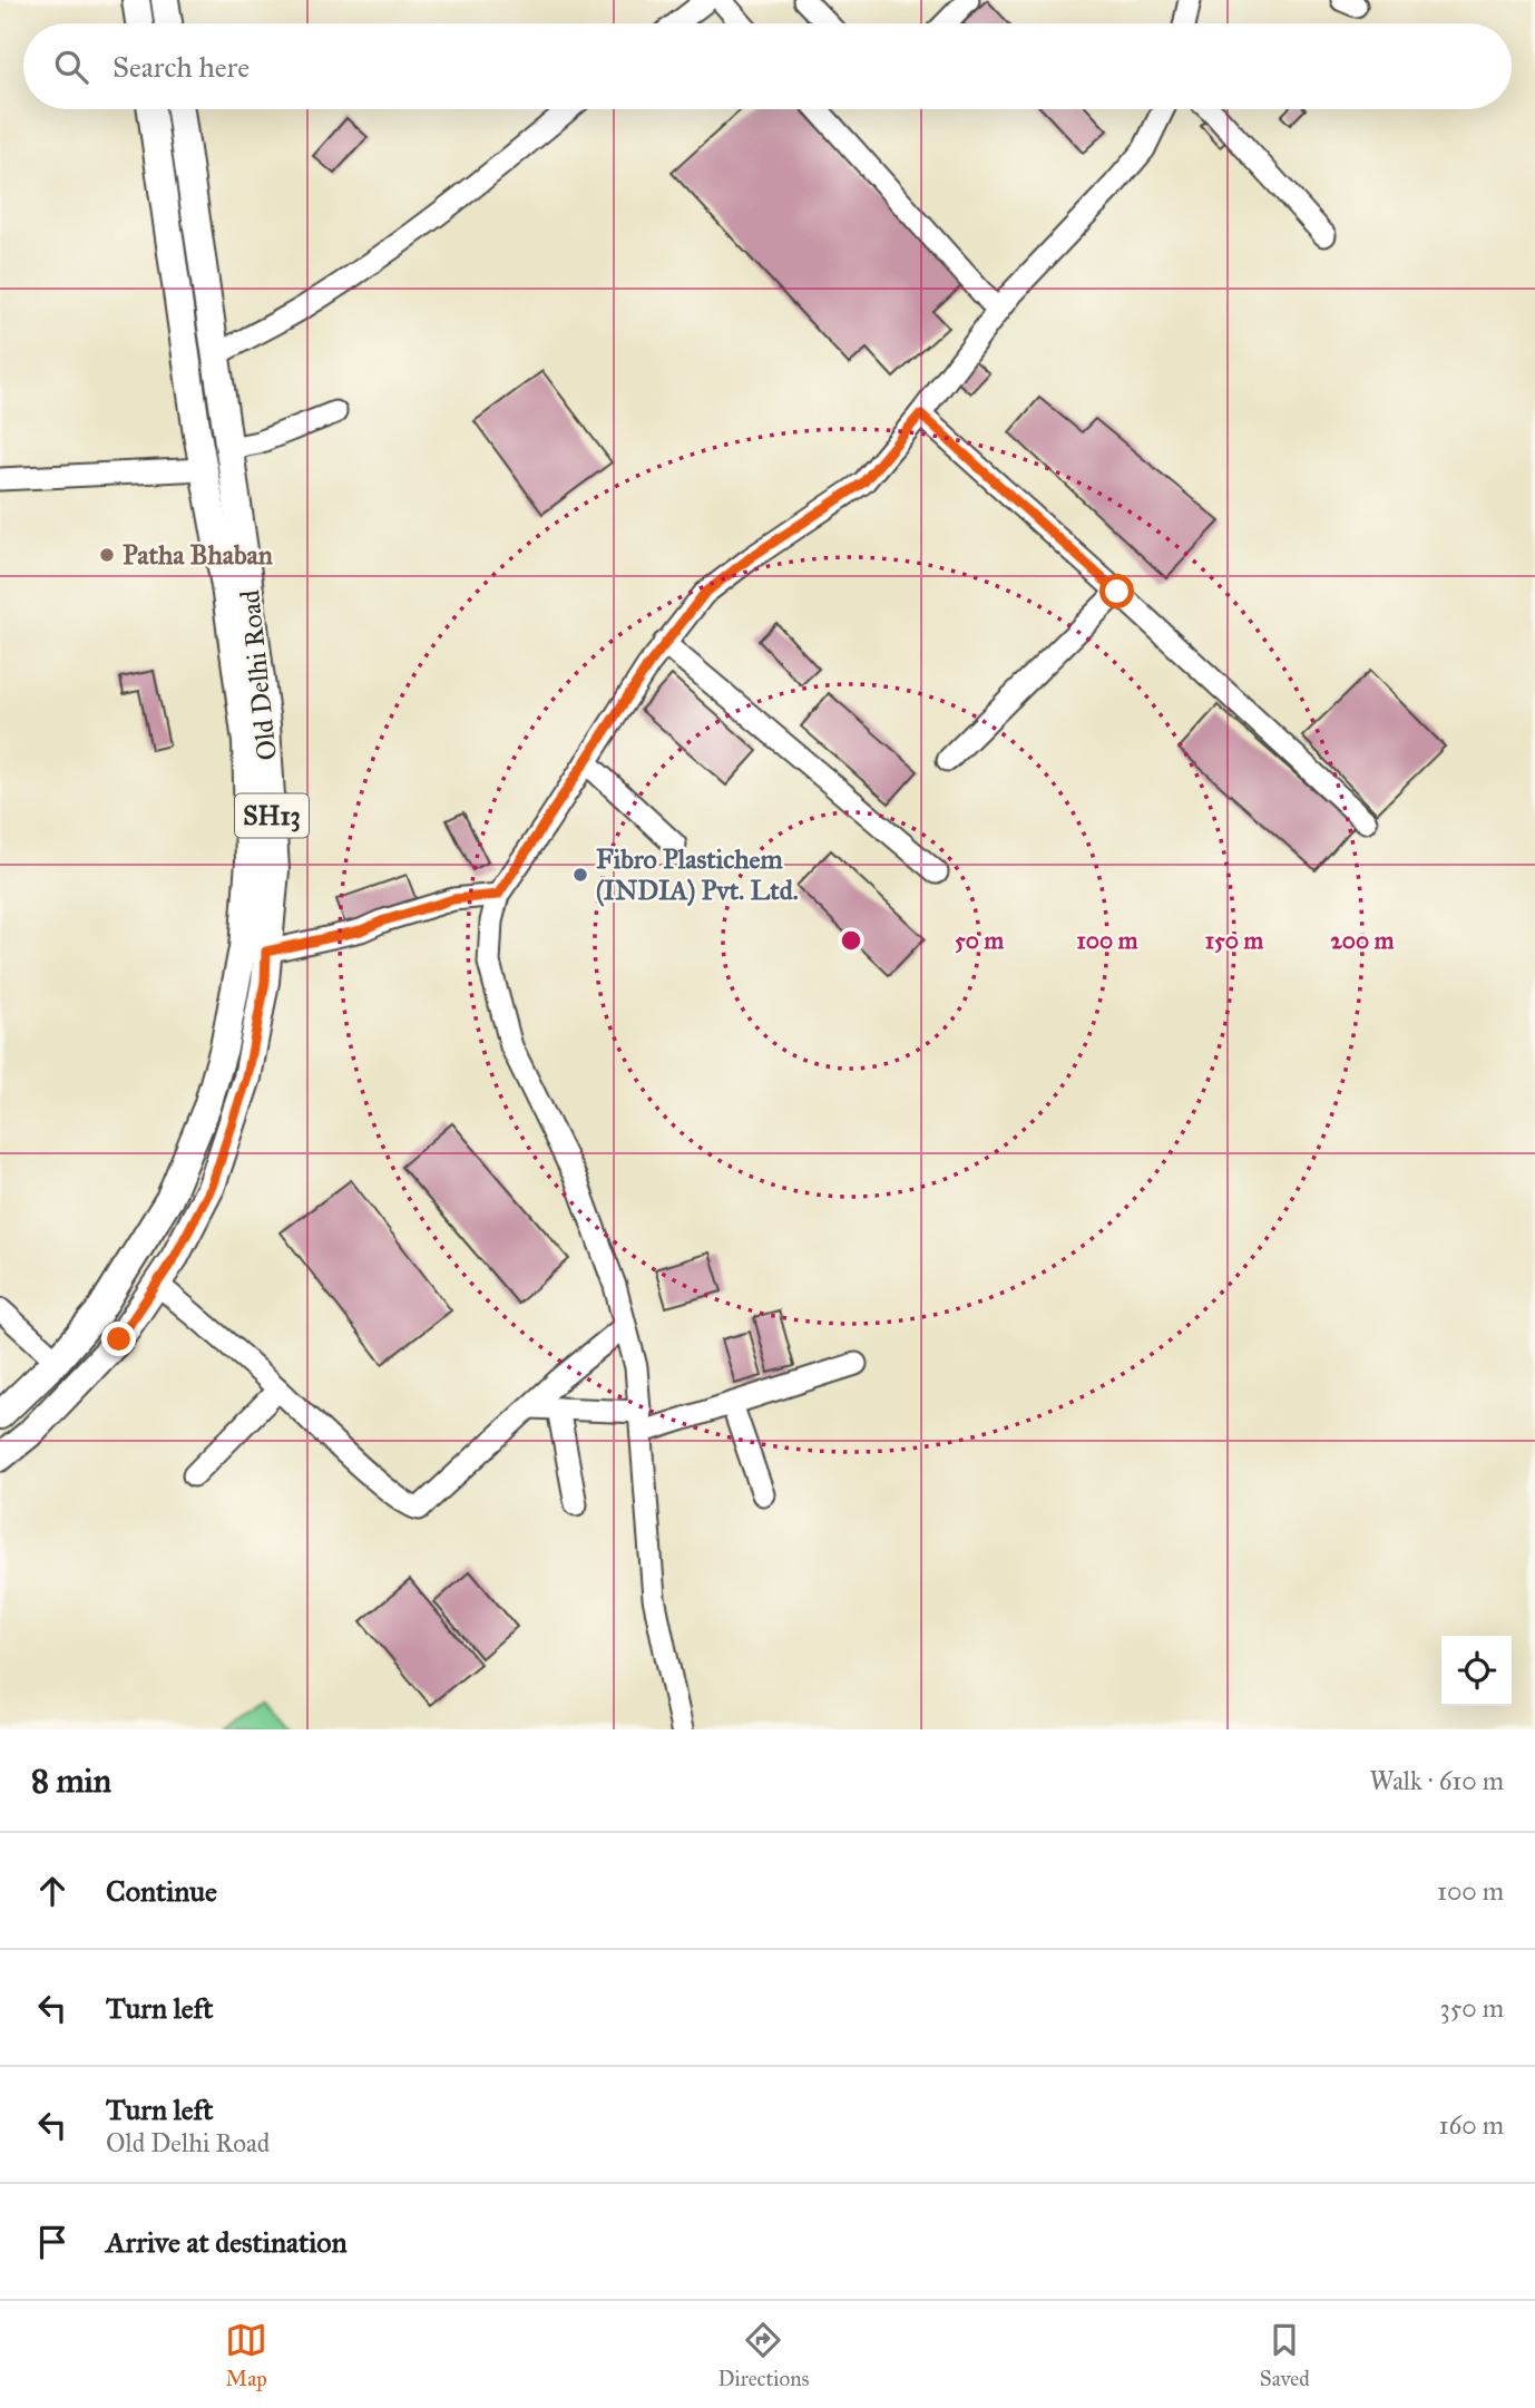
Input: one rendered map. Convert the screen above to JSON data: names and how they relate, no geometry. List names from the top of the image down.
{
  "streets": {
    "main road": ["Old Delhi Road", "SH13"]
  },
  "places": ["Patha Bhaban", "Fibro Plastichem (INDIA) Pvt. Ltd."],
  "page": {
    "search": "Search here",
    "heading": ["8 min", "Walk · 610 m"],
    "list": [
      ["Continue", "100 m"],
      ["Turn left", "350 m"],
      ["Turn left", "Old Delhi Road", "160 m"],
      "Arrive at destination"
    ],
    "nav": ["Map", "Directions", "Saved"]
  },
  "rings": [
    "50 m",
    "100 m",
    "150 m",
    "200 m"
  ]
}
